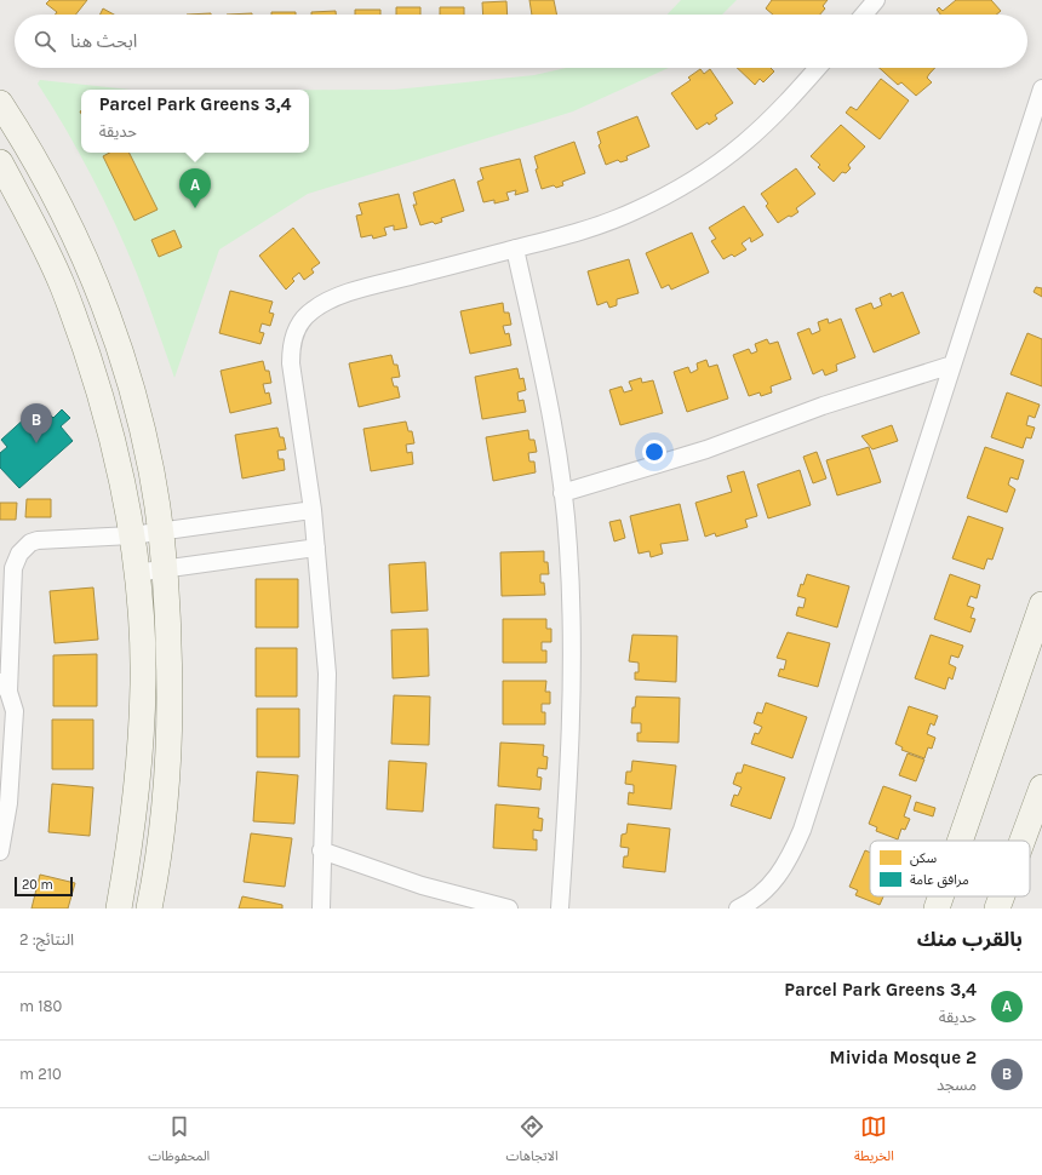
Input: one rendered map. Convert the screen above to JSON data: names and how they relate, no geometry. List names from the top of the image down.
{
  "legend": ["سكن", "مرافق عامة"],
  "scale_bar": "20 m",
  "page": {
    "search": "ابحث هنا",
    "popup": ["Parcel Park Greens 3,4", "حديقة"],
    "pins": ["A", "B"],
    "scale": "20 m",
    "heading": ["بالقرب منك", "النتائج: 2"],
    "list": [
      {
        "mark": "A",
        "name": "Parcel Park Greens 3,4",
        "note": "حديقة",
        "value": "180 m"
      },
      {
        "mark": "B",
        "name": "Mivida Mosque 2",
        "note": "مسجد",
        "value": "210 m"
      }
    ],
    "nav": ["الخريطة", "الاتجاهات", "المحفوظات"]
  }
}
